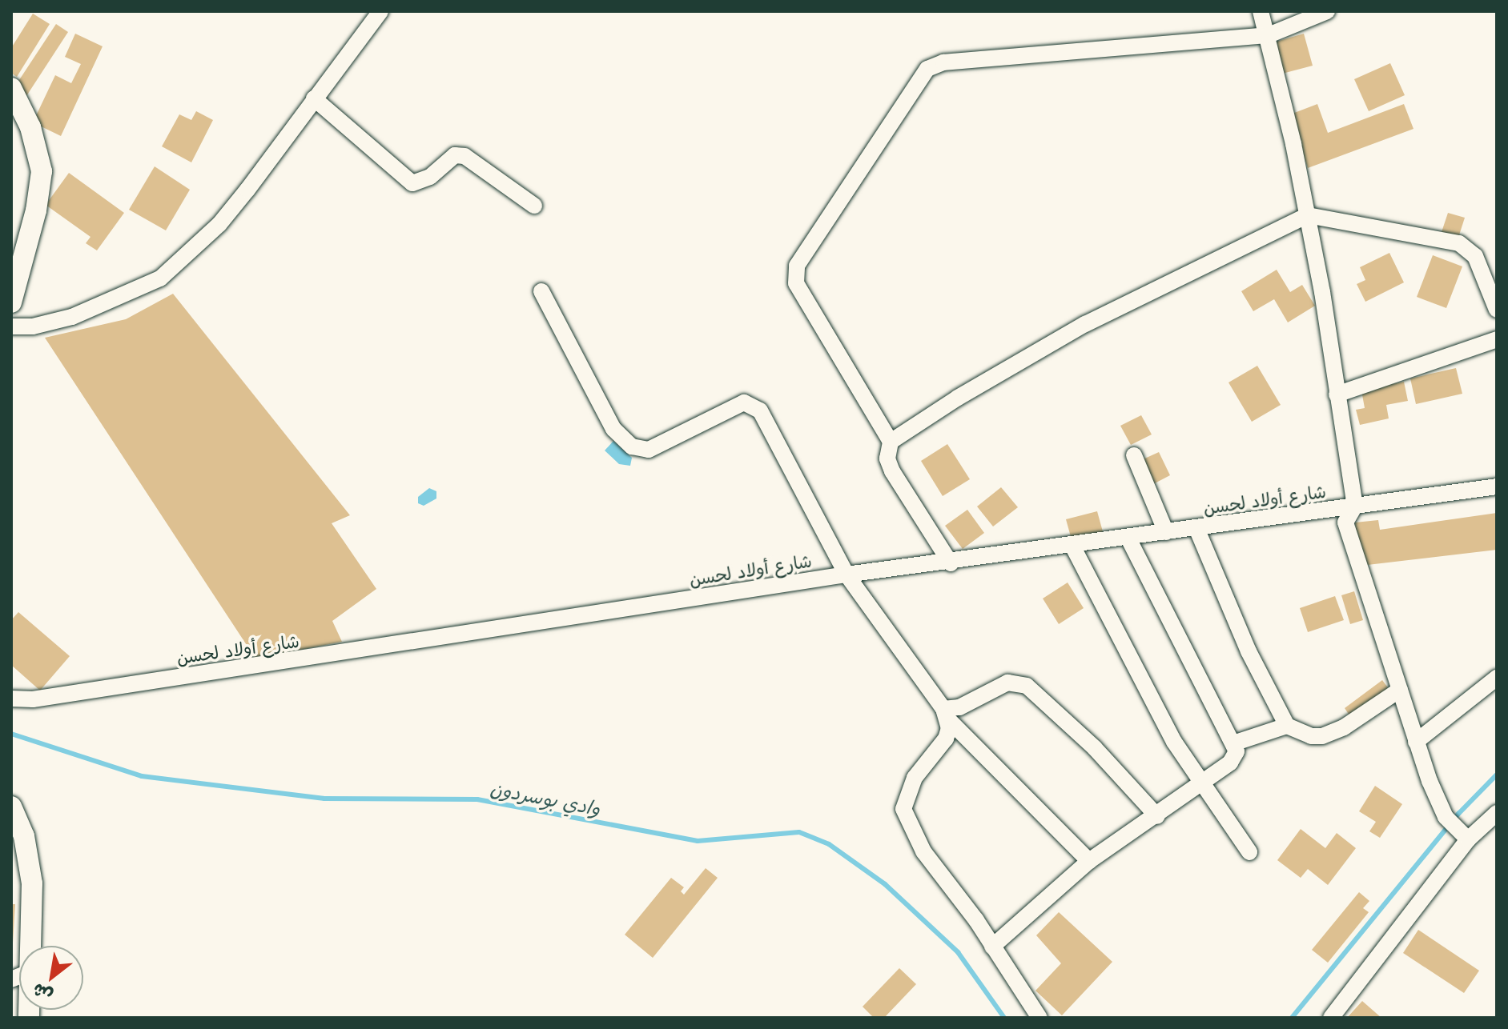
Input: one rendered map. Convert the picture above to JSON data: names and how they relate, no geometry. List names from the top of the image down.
{
  "streets": {
    "street": ["شارع أولاد لحسن"]
  },
  "water": ["وادي بوسردون"],
  "north": "bottom left"
}
